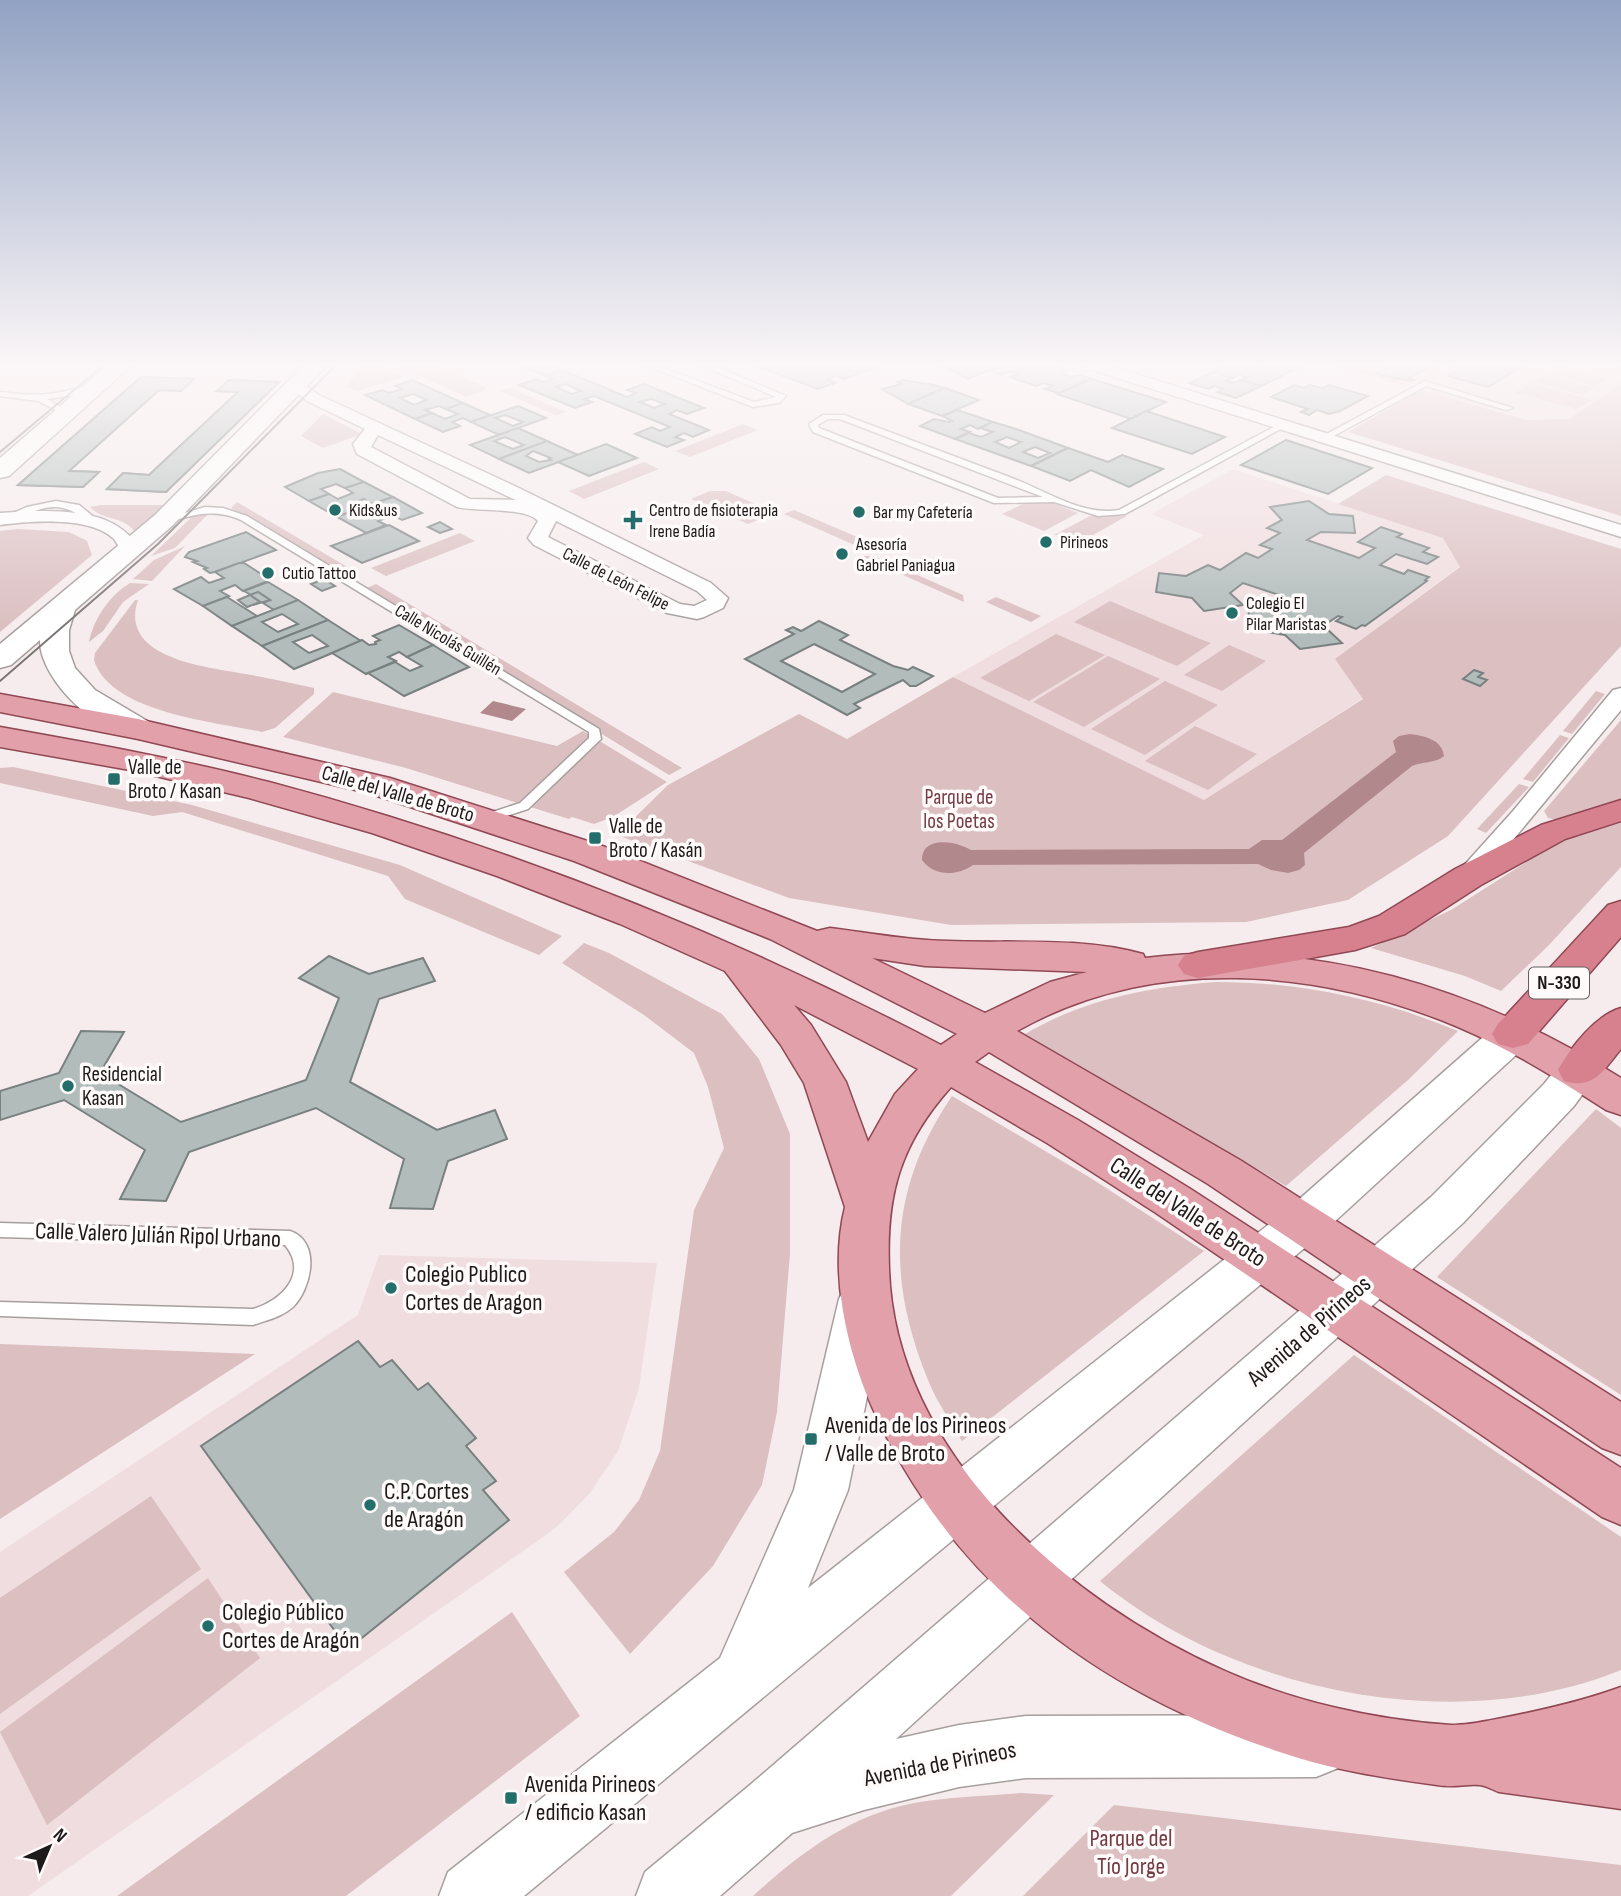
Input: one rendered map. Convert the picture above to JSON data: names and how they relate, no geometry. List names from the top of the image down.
{
  "streets": {
    "highway": ["N-330"],
    "main road": ["Calle del Valle de Broto", "Avenida de Pirineos"],
    "street": ["Calle de León Felipe"],
    "lane": ["Calle Nicolás Guillén", "Calle Valero Julián Ripol Urbano"]
  },
  "crossings": [
    ["Calle Nicolás Guillén", "Calle del Valle de Broto"],
    ["Calle del Valle de Broto", "Avenida de Pirineos"],
    ["N-330", "Avenida de Pirineos"]
  ],
  "parks": ["Parque de los Poetas", "Parque del Tío Jorge"],
  "places": {
    "other": [
      "Kids&us",
      "Bar my Cafetería",
      "Pirineos",
      "Asesoría Gabriel Paniagua",
      "Cutio Tattoo",
      "Colegio El Pilar Maristas",
      "Residencial Kasan",
      "Colegio Publico Cortes de Aragon",
      "C.P. Cortes de Aragón",
      "Colegio Público Cortes de Aragón"
    ],
    "health": ["Centro de fisioterapia Irene Badía"],
    "transit": [
      "Valle de Broto / Kasan",
      "Valle de Broto / Kasán",
      "Avenida de los Pirineos / Valle de Broto",
      "Avenida Pirineos / edificio Kasan"
    ]
  },
  "north": "top right"
}
